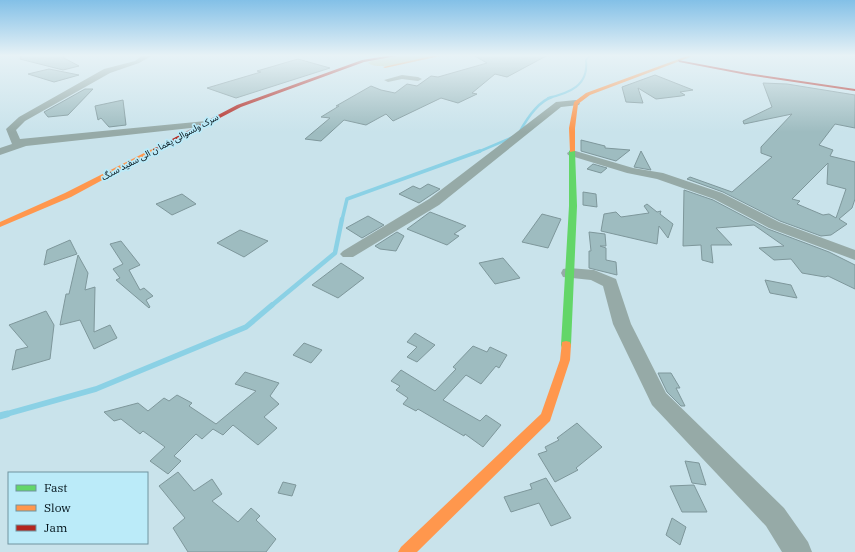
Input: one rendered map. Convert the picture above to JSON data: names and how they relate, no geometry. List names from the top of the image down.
{
  "streets": {
    "street": ["سرک ولسوالی پغما ن الی سفید سنگ"]
  },
  "legend": ["Fast", "Slow", "Jam"]
}
